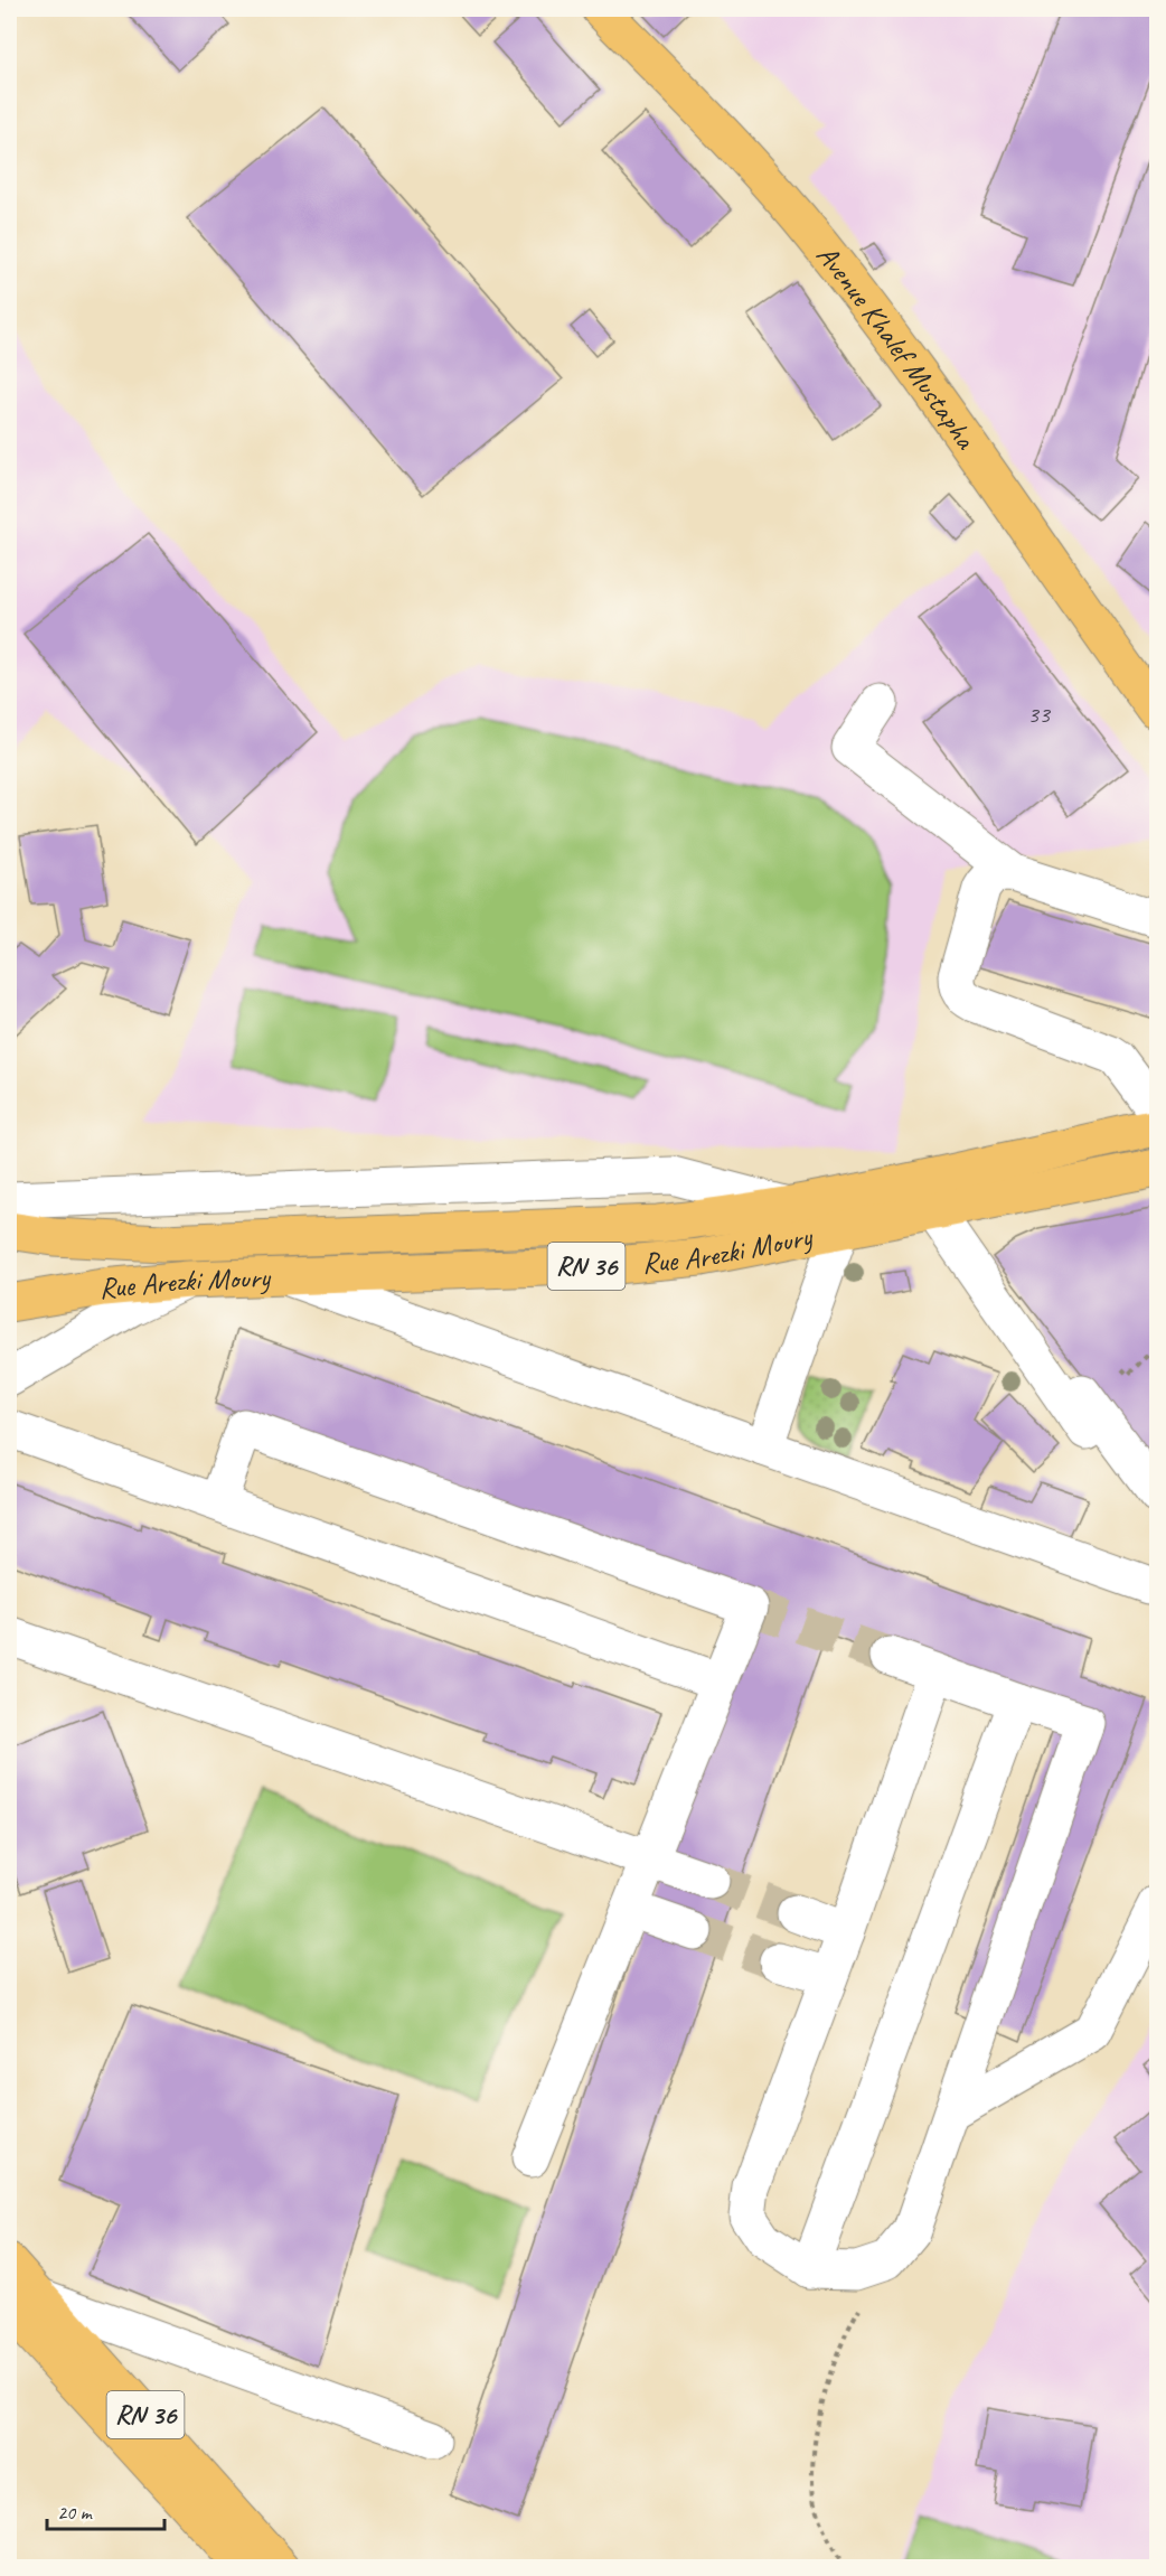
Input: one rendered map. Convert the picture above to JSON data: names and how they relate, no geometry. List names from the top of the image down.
{
  "streets": {
    "main road": ["Avenue Khalef Mustapha", "Rue Arezki Moury", "RN 36"]
  },
  "house_numbers": ["33"],
  "scale_bar": "20 m"
}
